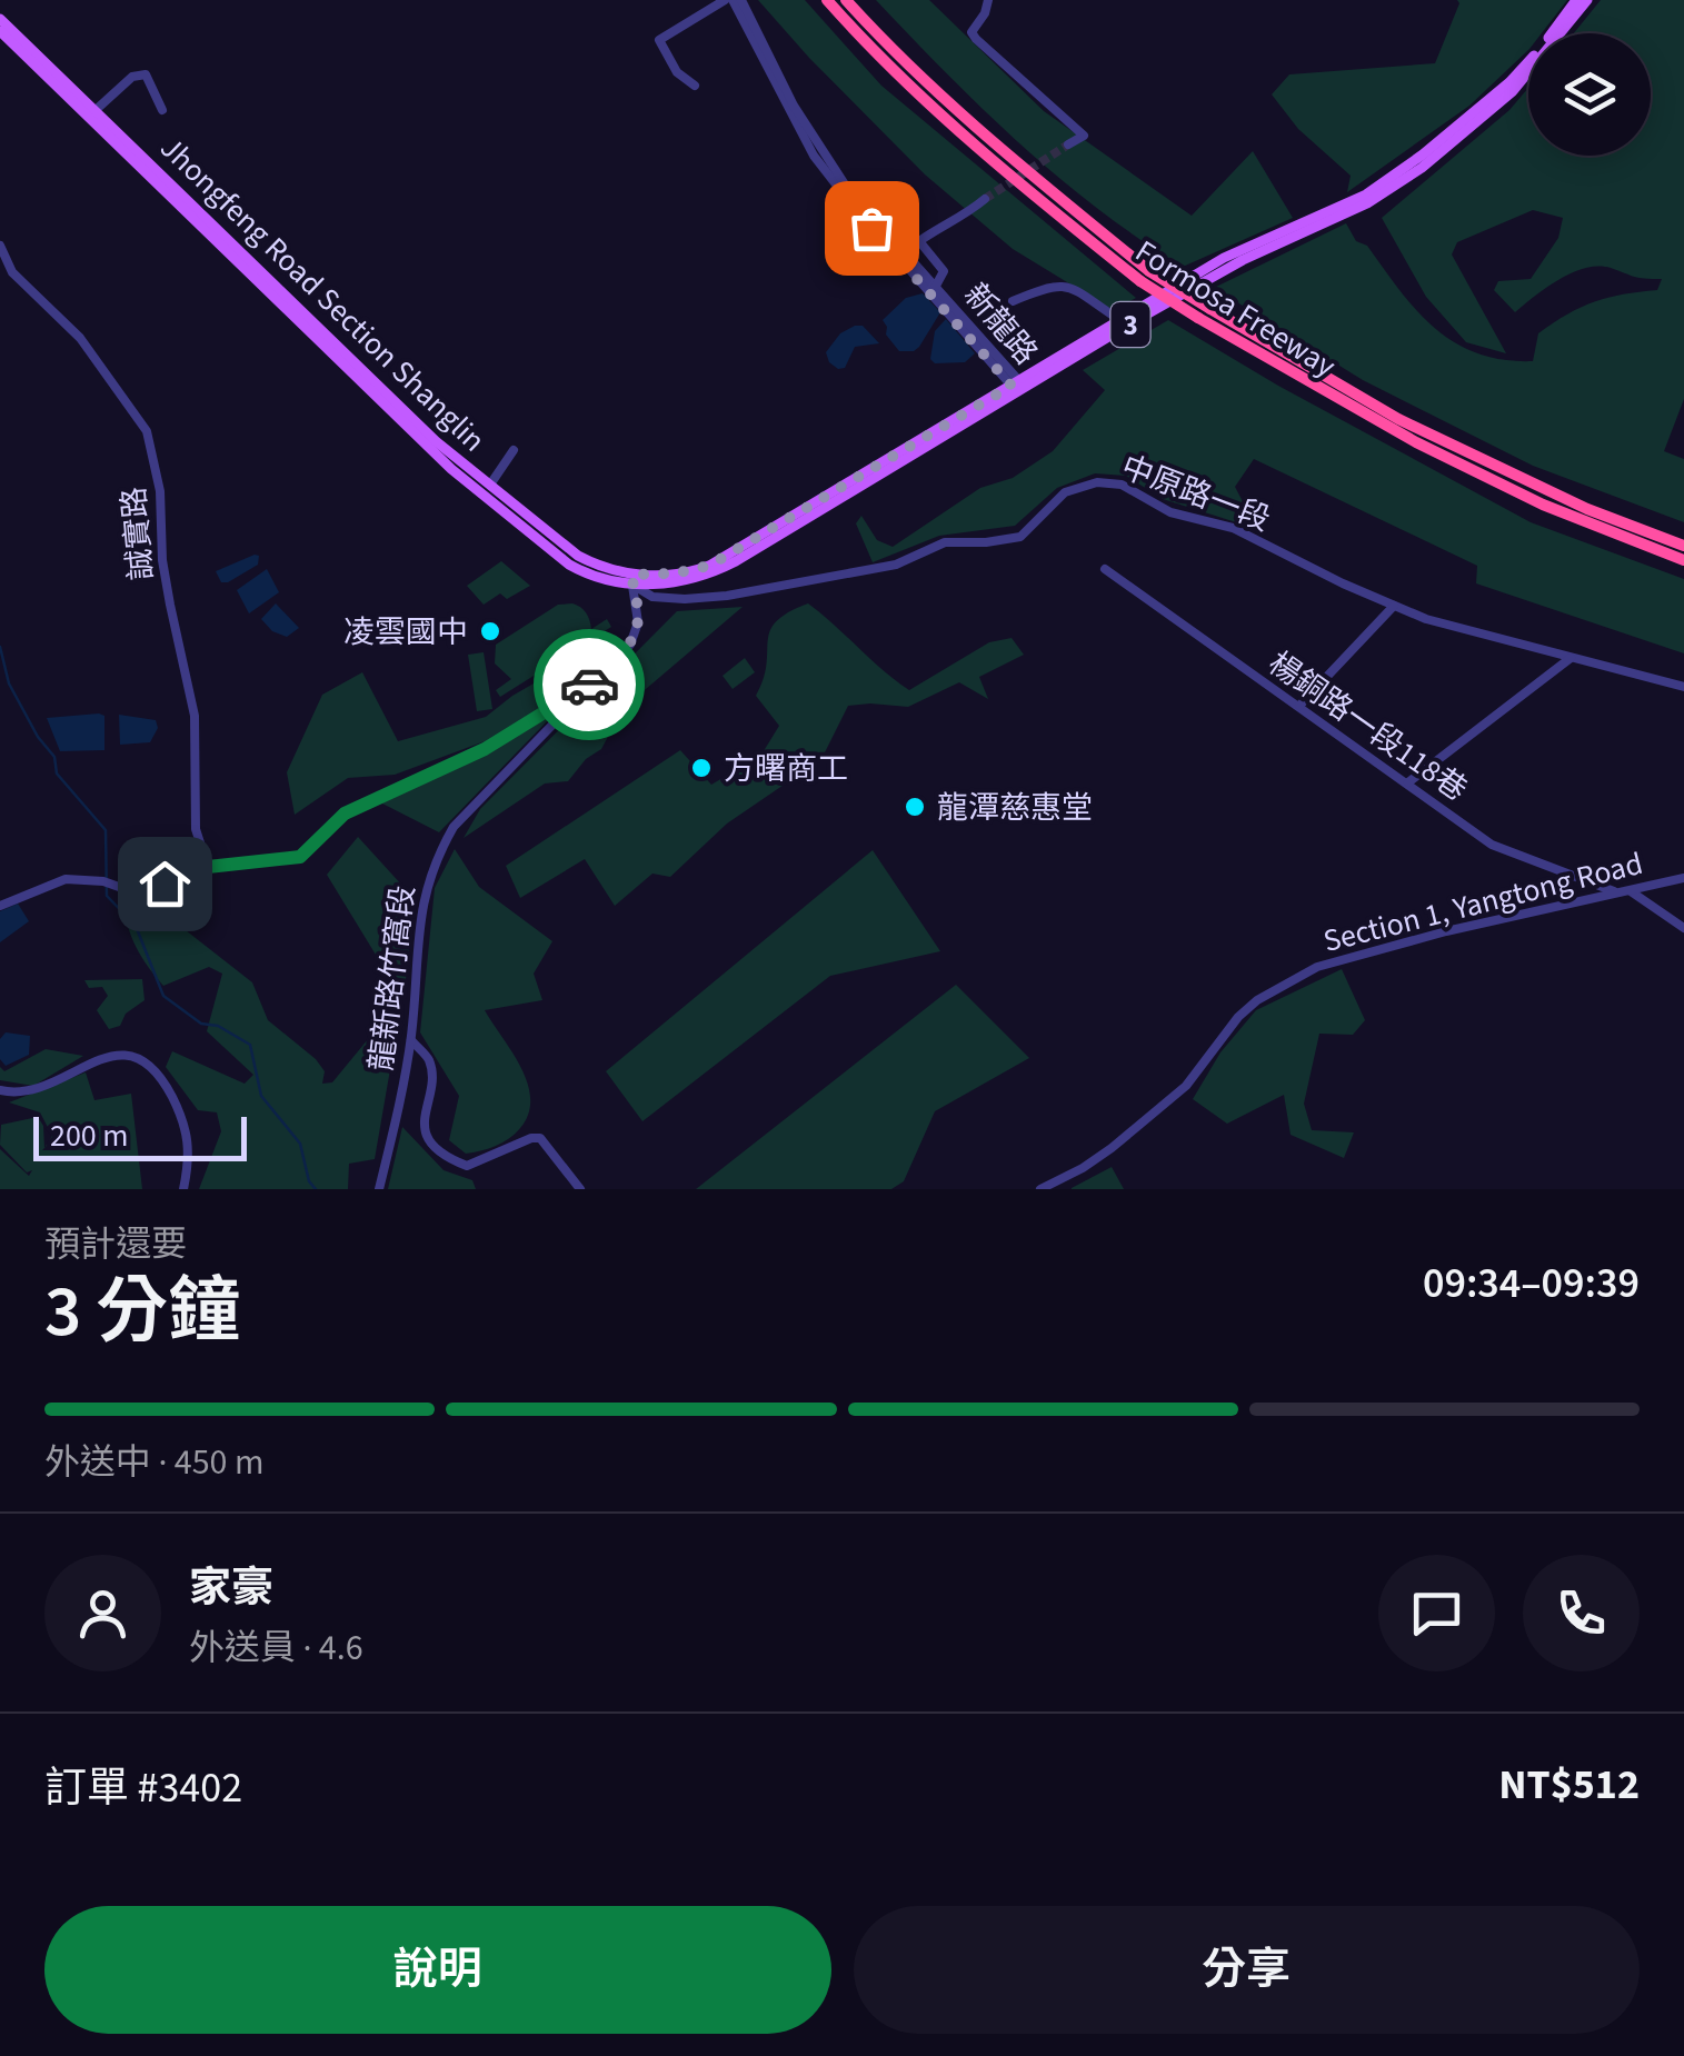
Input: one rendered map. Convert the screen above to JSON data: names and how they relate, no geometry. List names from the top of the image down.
{
  "streets": {
    "highway": ["Formosa Freeway", "3"],
    "main road": ["Jhongfeng Road Section Shanglin"],
    "street": [
      "新龍路",
      "中原路一段",
      "誠實路",
      "楊銅路一段118巷",
      "Section 1, Yangtong Road",
      "龍新路竹窩段"
    ]
  },
  "crossings": [
    ["Jhongfeng Road Section Shanglin", "3"],
    ["Jhongfeng Road Section Shanglin", "中原路一段"],
    ["Jhongfeng Road Section Shanglin", "龍新路竹窩段"],
    ["新龍路", "3"],
    ["3", "中原路一段"],
    ["3", "龍新路竹窩段"],
    ["中原路一段", "龍新路竹窩段"],
    ["楊銅路一段118巷", "Section 1, Yangtong Road"]
  ],
  "places": ["凌雲國中", "方曙商工", "龍潭慈惠堂"],
  "scale_bar": "200 m",
  "page": {
    "scale": "200 m",
    "heading": ["3 分鐘", "預計還要", "09:34–09:39"],
    "panel": [
      "家豪",
      "外送員 · 4.6",
      "訂單 #3402",
      "NT$512"
    ],
    "bar": "外送中 · 450 m",
    "buttons": ["說明", "分享"]
  }
}
